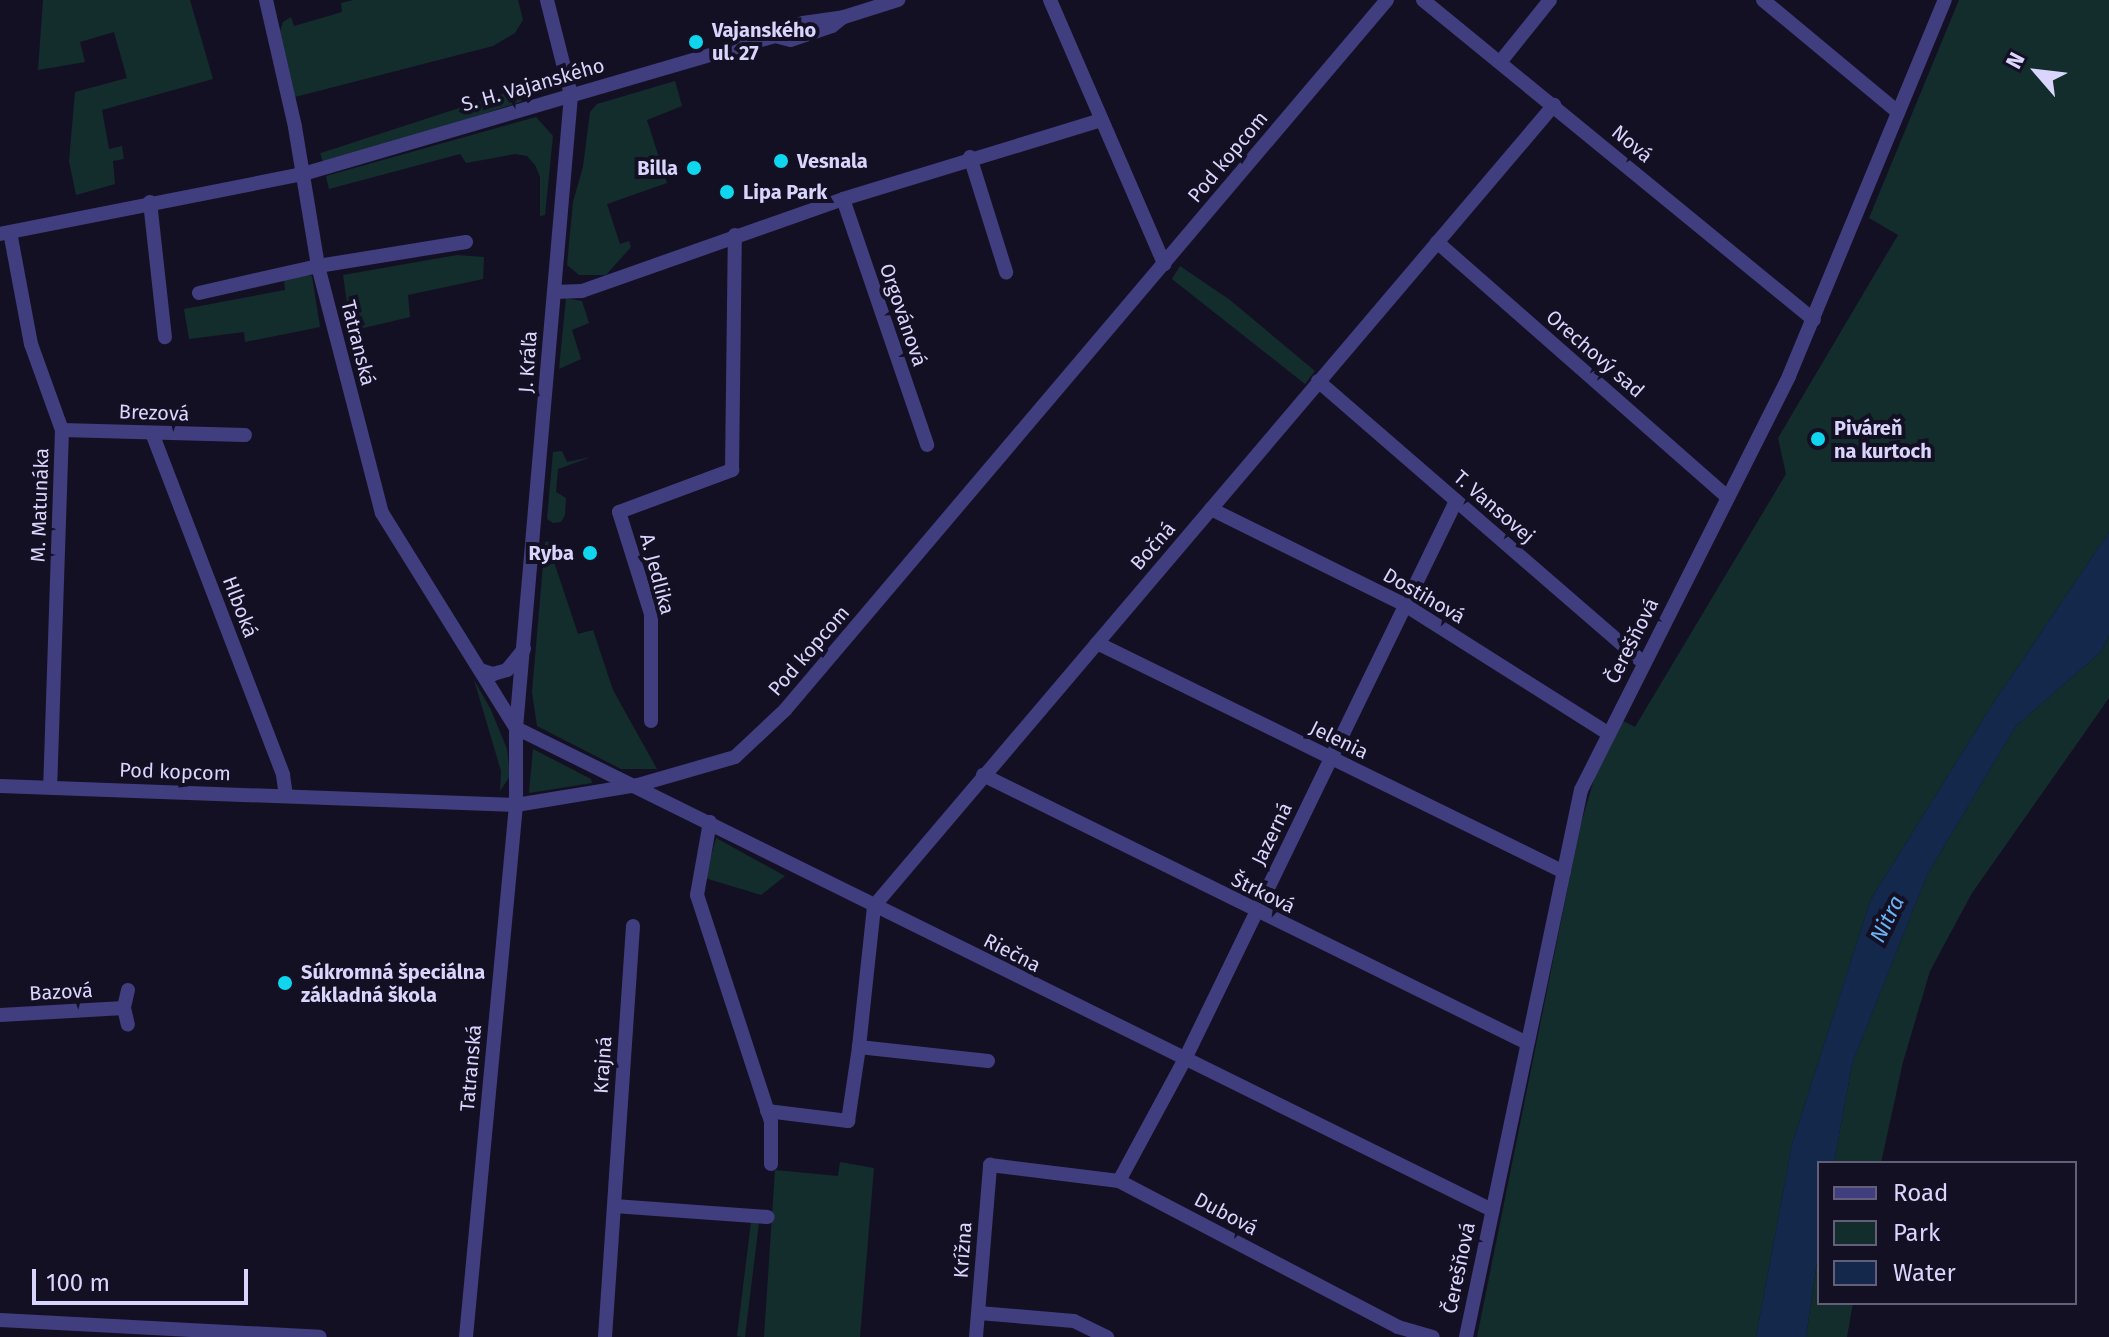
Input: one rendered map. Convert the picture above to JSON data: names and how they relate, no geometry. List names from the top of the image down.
{
  "streets": {
    "street": [
      "S. H. Vajanského",
      "Nová",
      "Pod kopcom",
      "Orgovánová",
      "Tatranská",
      "Orechový sad",
      "J. Kráľa",
      "Brezová",
      "M. Matunáka",
      "T. Vansovej",
      "Bočná",
      "A. Jedlika",
      "Dostihová",
      "Hlboká",
      "Čerešňová",
      "Jelenia",
      "Jazerná",
      "Štrková",
      "Riečna",
      "Bazová",
      "Krajná",
      "Dubová",
      "Krížna"
    ]
  },
  "crossings": [
    ["S. H. Vajanského", "Tatranská"],
    ["S. H. Vajanského", "J. Kráľa"],
    ["S. H. Vajanského", "M. Matunáka"],
    ["Nová", "Bočná"],
    ["Nová", "Čerešňová"],
    ["Pod kopcom", "Tatranská"],
    ["Pod kopcom", "M. Matunáka"],
    ["Pod kopcom", "Hlboká"],
    ["Pod kopcom", "Riečna"],
    ["Tatranská", "J. Kráľa"],
    ["Tatranská", "Riečna"],
    ["Orechový sad", "Bočná"],
    ["Orechový sad", "Čerešňová"],
    ["J. Kráľa", "Riečna"],
    ["Brezová", "M. Matunáka"],
    ["Brezová", "Hlboká"],
    ["T. Vansovej", "Bočná"],
    ["T. Vansovej", "Čerešňová"],
    ["T. Vansovej", "Jazerná"],
    ["Bočná", "Dostihová"],
    ["Bočná", "Jelenia"],
    ["Bočná", "Štrková"],
    ["Bočná", "Riečna"],
    ["Dostihová", "Čerešňová"],
    ["Dostihová", "Jazerná"],
    ["Čerešňová", "Jelenia"],
    ["Čerešňová", "Štrková"],
    ["Čerešňová", "Riečna"],
    ["Jelenia", "Jazerná"],
    ["Jazerná", "Štrková"],
    ["Jazerná", "Riečna"],
    ["Jazerná", "Dubová"],
    ["Dubová", "Krížna"]
  ],
  "water": ["Nitra"],
  "places": [
    "Vajanského ul. 27",
    "Vesnala",
    "Billa",
    "Lipa Park",
    "Piváreň na kurtoch",
    "Ryba",
    "Súkromná špeciálna základná škola"
  ],
  "legend": ["Road", "Park", "Water"],
  "scale_bar": "100 m",
  "north": "top left"
}
